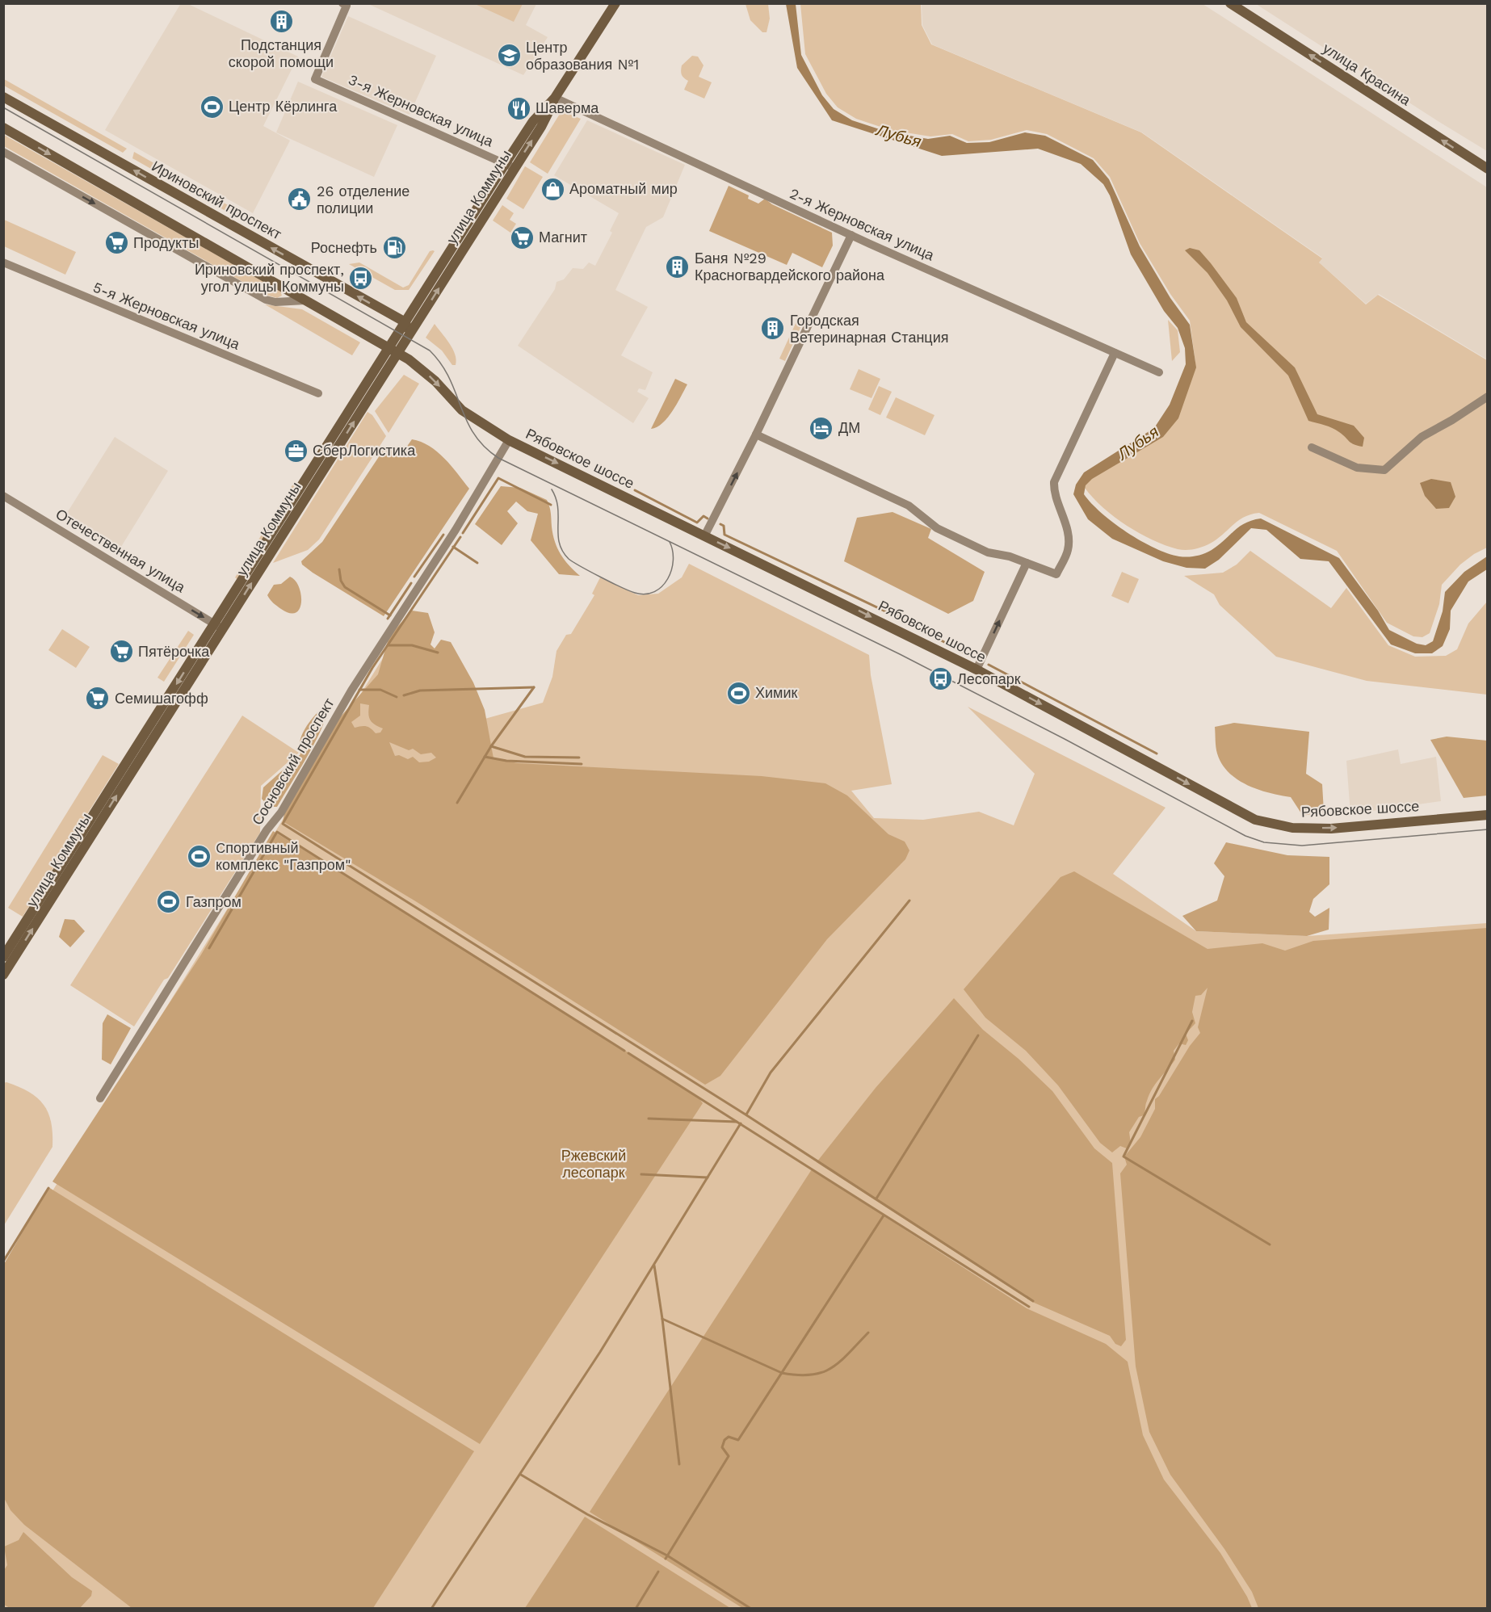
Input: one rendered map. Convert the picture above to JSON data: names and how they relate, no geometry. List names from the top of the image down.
{
  "streets": {
    "main road": [
      "улица Красина",
      "улица Коммуны",
      "Ириновский проспект",
      "Рябовское шоссе"
    ],
    "street": [
      "3-я Жерновская улица",
      "2-я Жерновская улица",
      "5-я Жерновская улица",
      "Отечественная улица",
      "Сосновский проспект"
    ]
  },
  "crossings": [
    ["3-я Жерновская улица", "улица Коммуны"],
    ["улица Коммуны", "Ириновский проспект"],
    ["улица Коммуны", "2-я Жерновская улица"],
    ["улица Коммуны", "Рябовское шоссе"],
    ["улица Коммуны", "Отечественная улица"],
    ["Рябовское шоссе", "Сосновский проспект"]
  ],
  "one_way": ["улица Красина", "Рябовское шоссе", "Отечественная улица"],
  "water": ["Лубья"],
  "parks": ["Ржевский лесопарк"],
  "places": {
    "building": ["Подстанция скорой помощи", "Баня №29 Красногвардейского района", "Городская Ветеринарная Станция"],
    "school or university": ["Центр образования №1"],
    "sports": [
      "Центр Кёрлинга",
      "Химик",
      "Cпортивный комплекс \"Газпром\"",
      "Газпром"
    ],
    "restaurant": ["Шаверма"],
    "shop": ["Ароматный мир"],
    "public building": ["26 отделение полиции"],
    "supermarket": [
      "Магнит",
      "Продукты",
      "Пятёрочка",
      "Семишагофф"
    ],
    "fuel station": ["Роснефть"],
    "bus stop": ["Ириновский проспект, угол улицы Коммуны", "Лесопарк"],
    "hotel": ["ДМ"],
    "office": ["СберЛогистика"]
  }
}
